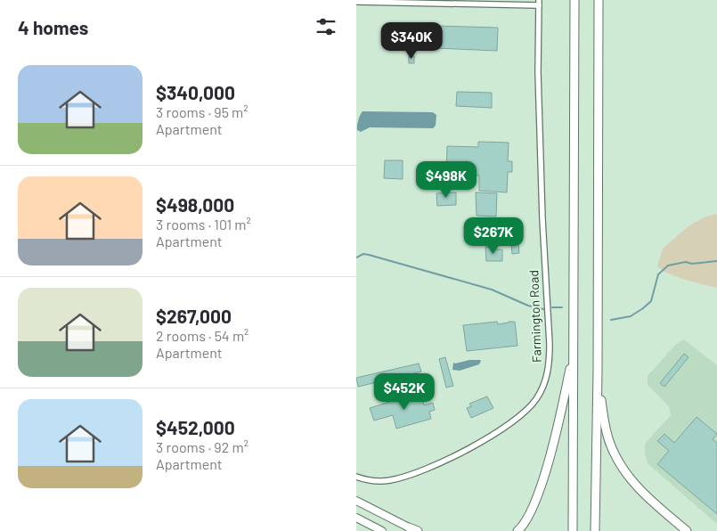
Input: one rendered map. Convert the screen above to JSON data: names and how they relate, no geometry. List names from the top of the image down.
{
  "streets": {
    "street": ["Farmington Road"]
  },
  "page": {
    "heading": "4 homes",
    "price": [
      "$340K",
      "$498K",
      "$267K",
      "$452K"
    ],
    "list": [
      {
        "name": "$340,000",
        "note": "3 rooms · 95 m² · Apartment"
      },
      {
        "name": "$498,000",
        "note": "3 rooms · 101 m² · Apartment"
      },
      {
        "name": "$267,000",
        "note": "2 rooms · 54 m² · Apartment"
      },
      {
        "name": "$452,000",
        "note": "3 rooms · 92 m² · Apartment"
      }
    ]
  }
}
